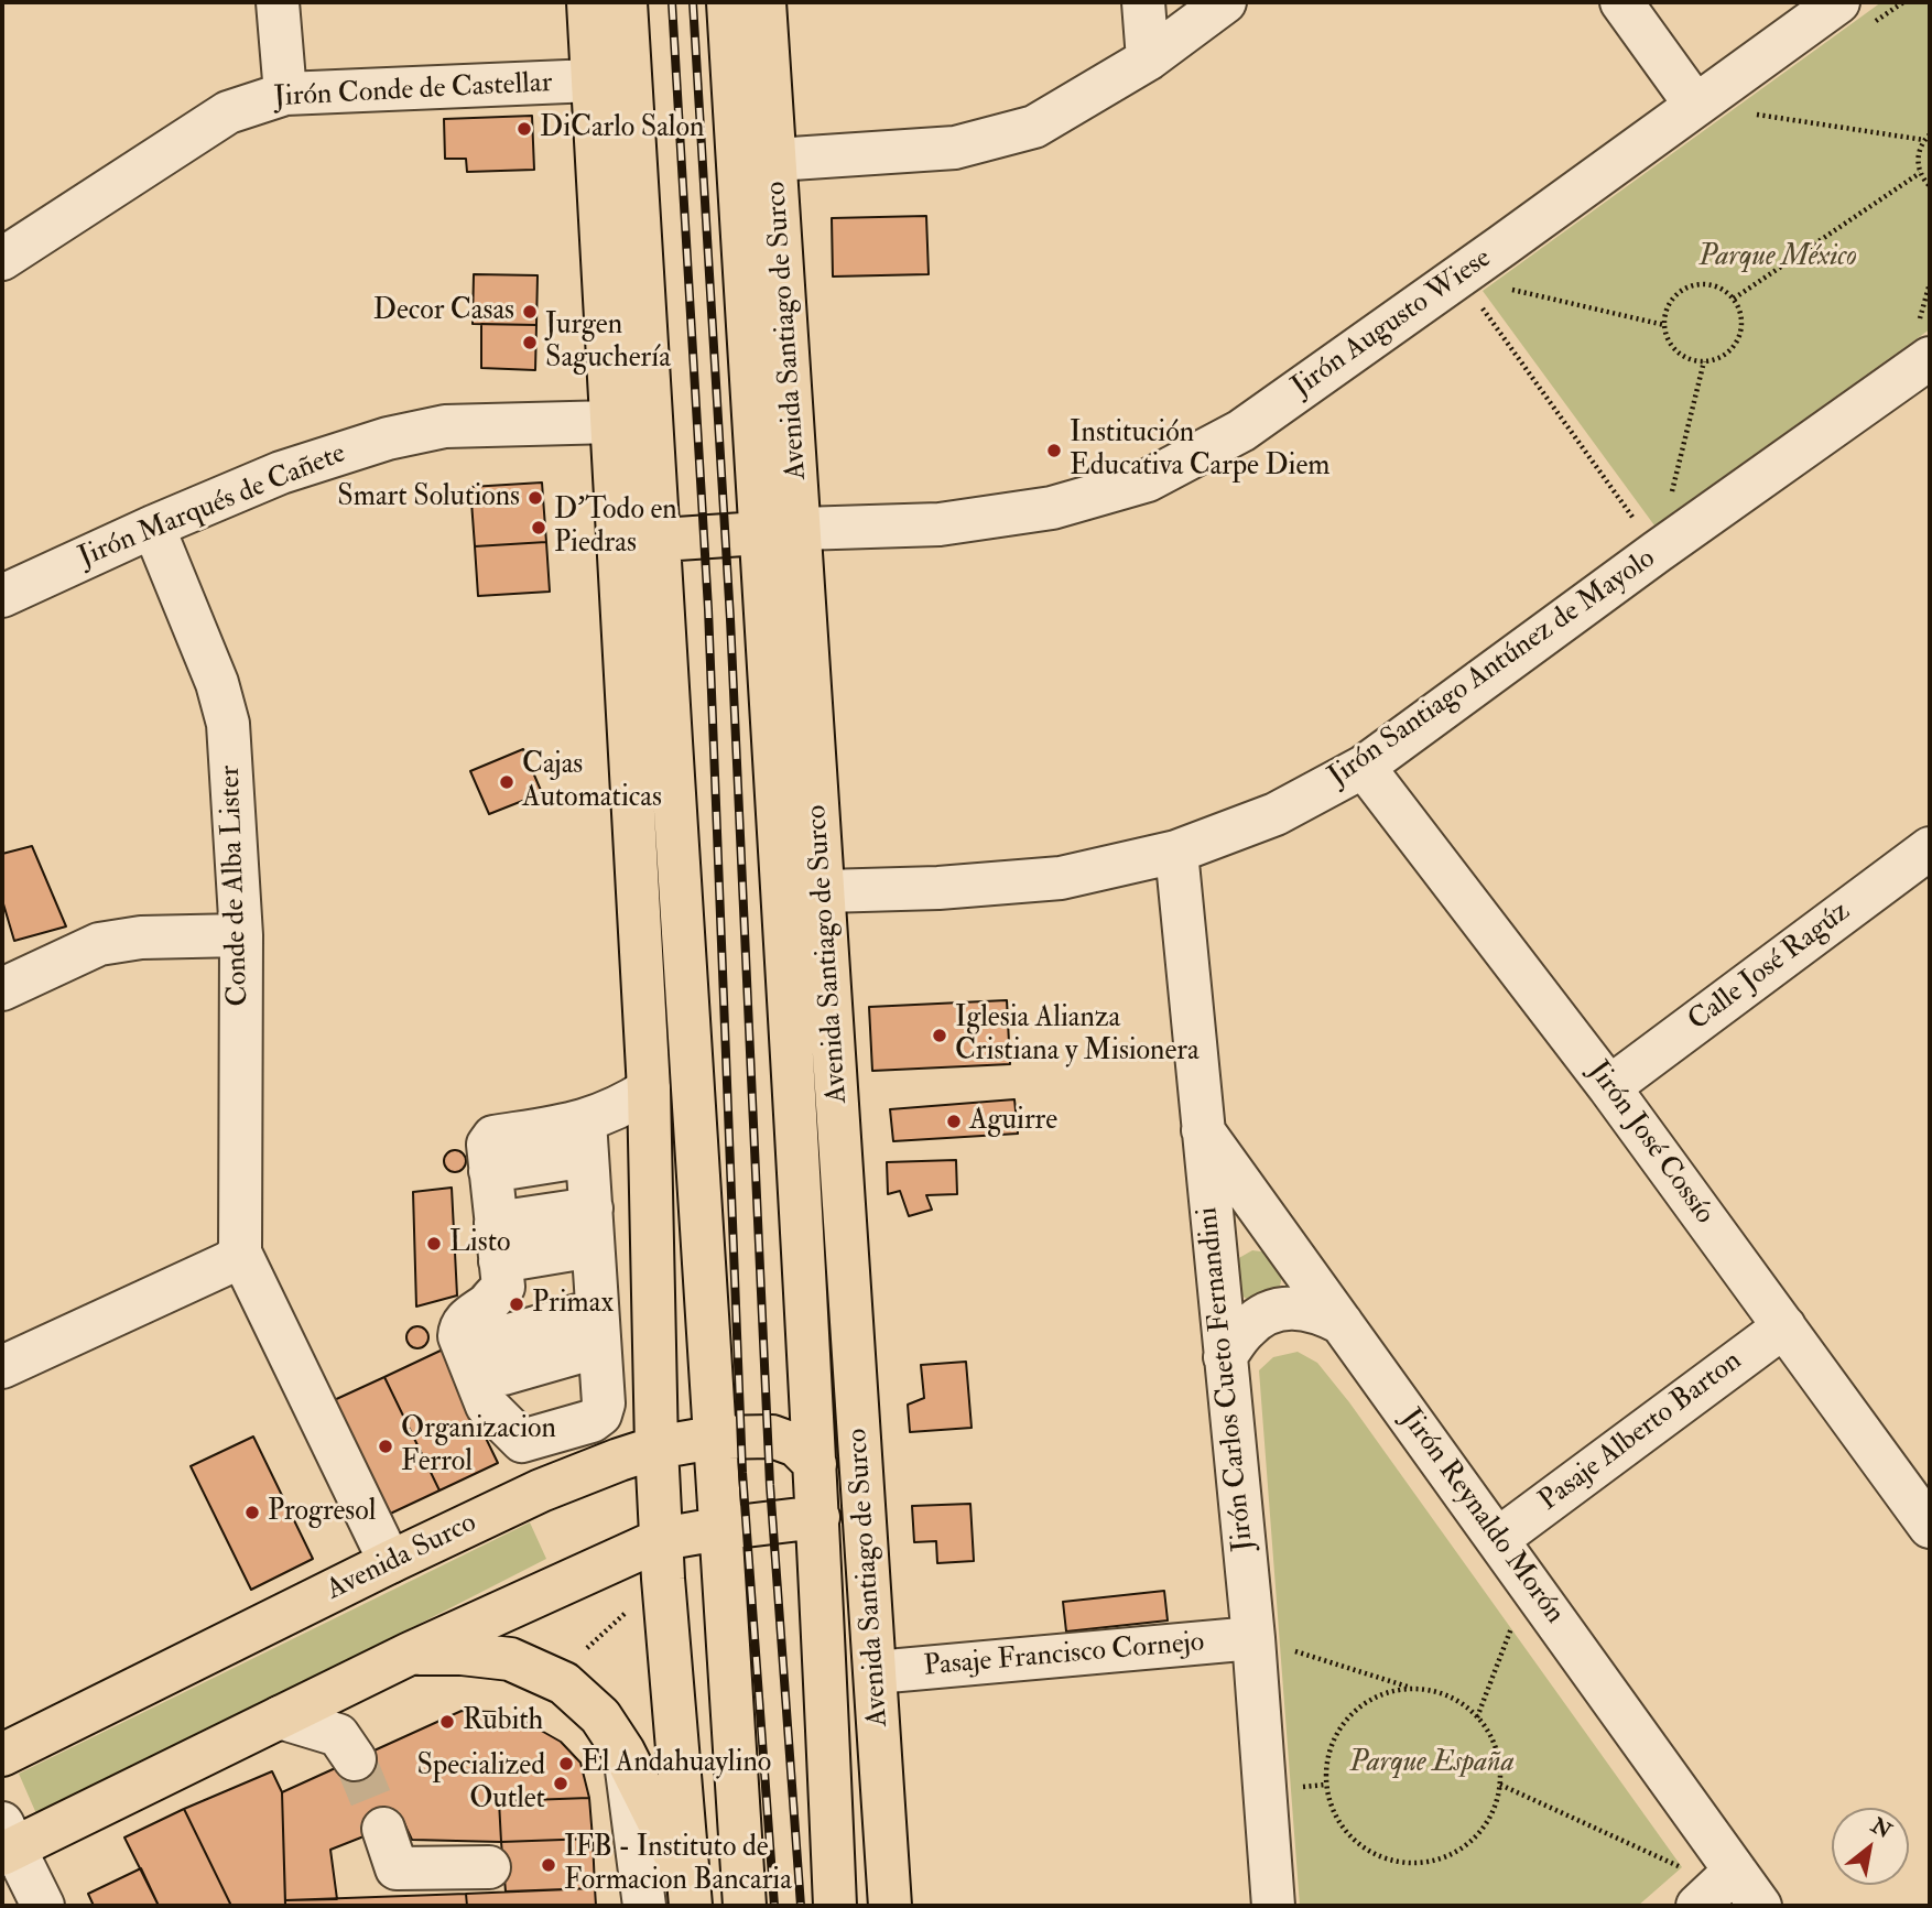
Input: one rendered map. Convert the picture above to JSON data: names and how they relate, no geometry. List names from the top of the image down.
{
  "streets": {
    "main road": ["Avenida Santiago de Surco", "Avenida Surco"],
    "street": [
      "Jirón Conde de Castellar",
      "Jirón Augusto Wiese",
      "Jirón Marqués de Cañete",
      "Jirón Santiago Antúnez de Mayolo",
      "Conde de Alba Lister",
      "Calle José Ragúz",
      "Jirón José Cossío",
      "Jirón Carlos Cueto Fernandini",
      "Pasaje Alberto Barton",
      "Jirón Reynaldo Morón",
      "Pasaje Francisco Cornejo"
    ]
  },
  "crossings": [
    ["Jirón Augusto Wiese", "Avenida Santiago de Surco"],
    ["Avenida Santiago de Surco", "Jirón Santiago Antúnez de Mayolo"],
    ["Avenida Santiago de Surco", "Avenida Surco"],
    ["Avenida Santiago de Surco", "Pasaje Francisco Cornejo"],
    ["Jirón Marqués de Cañete", "Conde de Alba Lister"],
    ["Jirón Santiago Antúnez de Mayolo", "Jirón José Cossío"],
    ["Jirón Santiago Antúnez de Mayolo", "Jirón Carlos Cueto Fernandini"],
    ["Calle José Ragúz", "Jirón José Cossío"],
    ["Jirón José Cossío", "Pasaje Alberto Barton"],
    ["Jirón Carlos Cueto Fernandini", "Jirón Reynaldo Morón"],
    ["Jirón Carlos Cueto Fernandini", "Pasaje Francisco Cornejo"],
    ["Pasaje Alberto Barton", "Jirón Reynaldo Morón"]
  ],
  "parks": ["Parque México", "Parque España"],
  "places": [
    "DiCarlo Salon",
    "Decor Casas",
    "Jurgen Saguchería",
    "Institución Educativa Carpe Diem",
    "Smart Solutions",
    "D'Todo en Piedras",
    "Cajas Automaticas",
    "Iglesia Alianza Cristiana y Misionera",
    "Aguirre",
    "Listo",
    "Primax",
    "Organizacion Ferrol",
    "Progresol",
    "Rubith",
    "El Andahuaylino",
    "Specialized Outlet",
    "IFB - Instituto de Formacion Bancaria"
  ],
  "north": "top right"
}
